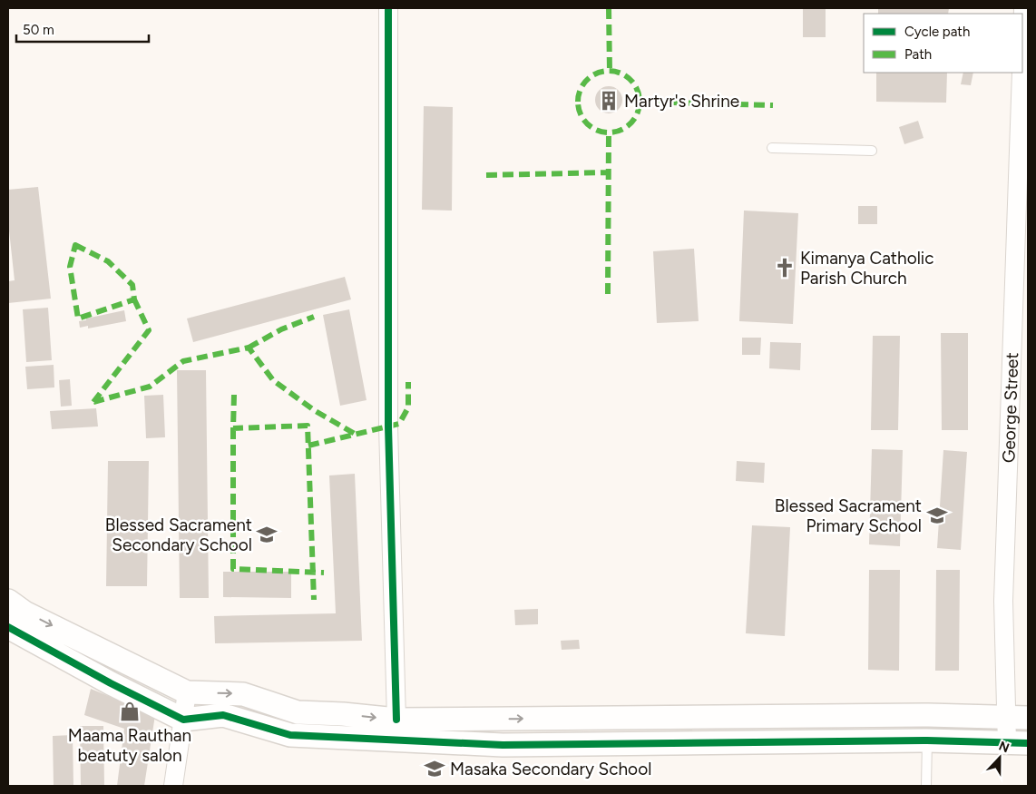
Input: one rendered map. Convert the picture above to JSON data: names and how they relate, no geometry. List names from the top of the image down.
{
  "streets": {
    "street": ["George Street"]
  },
  "places": {
    "building": ["Martyr's Shrine"],
    "church": ["Kimanya Catholic Parish Church"],
    "school or university": ["Blessed Sacrament Primary School", "Blessed Sacrament Secondary School", "Masaka Secondary School"],
    "shop": ["Maama Rauthan beatuty salon"]
  },
  "legend": ["Cycle path", "Path"],
  "scale_bar": "50 m",
  "north": "top"
}
